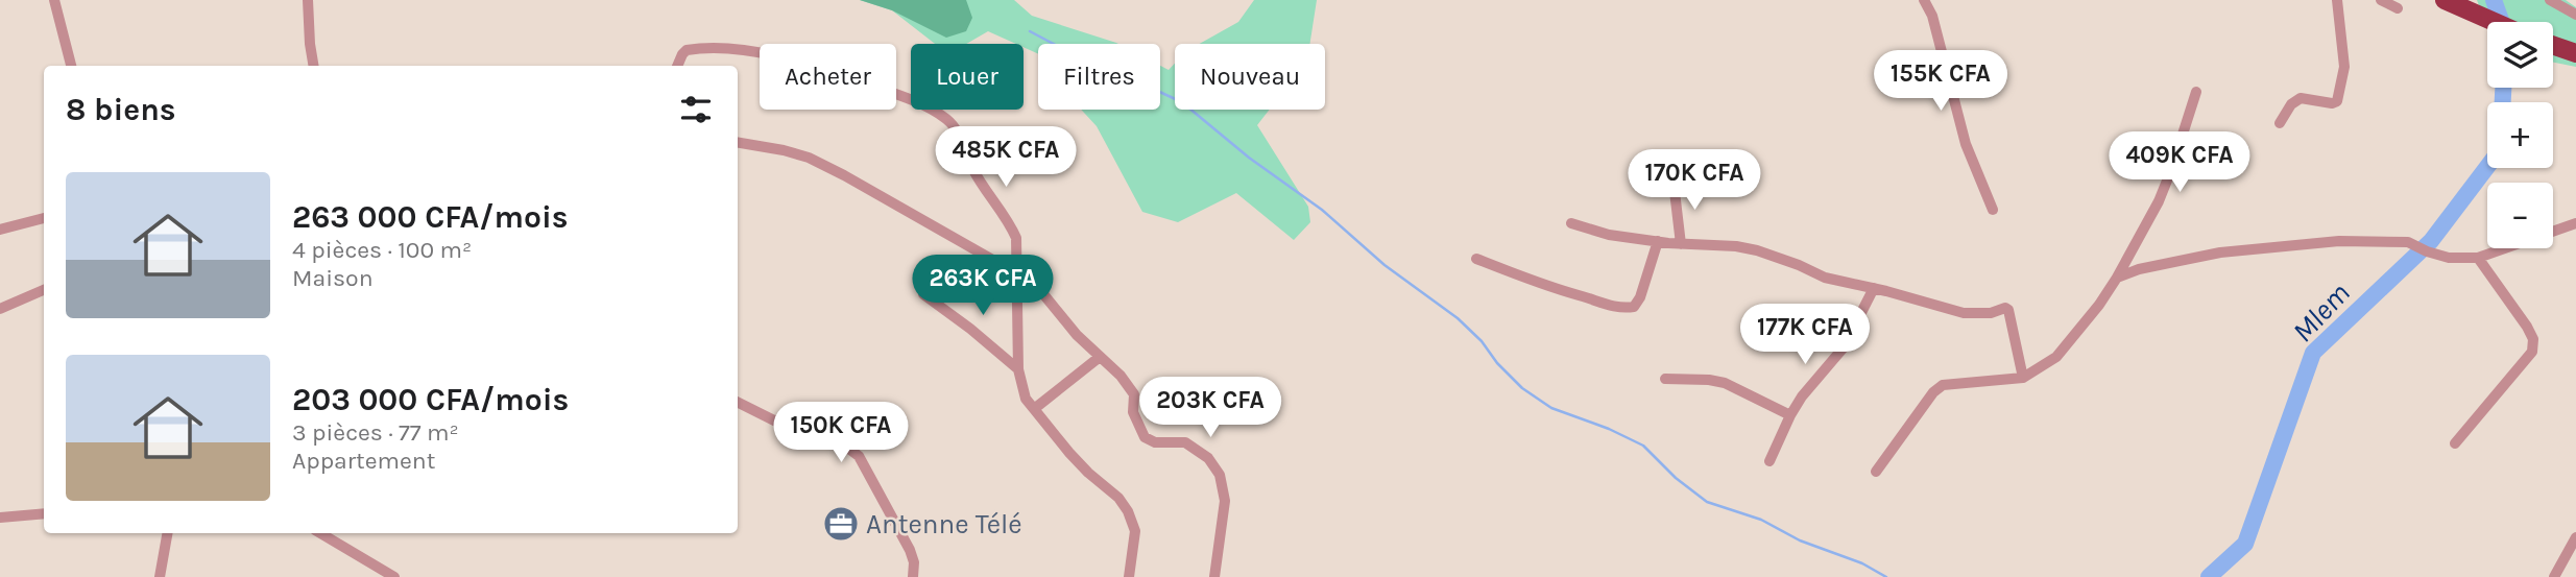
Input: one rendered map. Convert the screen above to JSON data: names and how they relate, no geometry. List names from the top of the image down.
{
  "water": ["Mlem"],
  "places": {
    "office": ["Antenne Télé"]
  },
  "page": {
    "map_buttons": ["+", "−"],
    "chip": [
      "Acheter",
      "Louer",
      "Filtres",
      "Nouveau"
    ],
    "price": [
      "155K CFA",
      "485K CFA",
      "409K CFA",
      "170K CFA",
      "263K CFA",
      "177K CFA",
      "203K CFA",
      "150K CFA"
    ],
    "heading": "8 biens",
    "list": [
      {
        "name": "263 000 CFA/mois",
        "note": "4 pièces · 100 m² · Maison"
      },
      {
        "name": "203 000 CFA/mois",
        "note": "3 pièces · 77 m² · Appartement"
      }
    ]
  }
}
